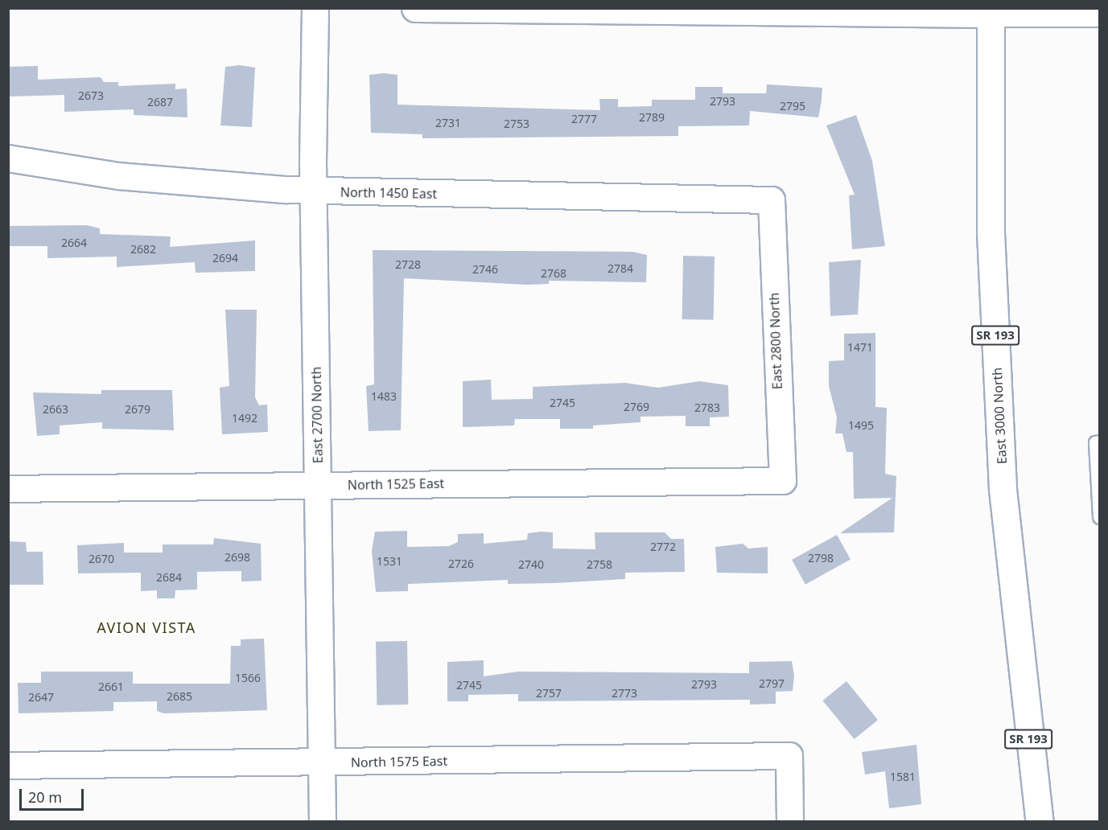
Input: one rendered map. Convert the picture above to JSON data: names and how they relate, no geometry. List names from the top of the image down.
{
  "streets": {
    "main road": ["SR 193", "East 3000 North"],
    "street": [
      "North 1450 East",
      "East 2800 North",
      "East 2700 North",
      "North 1525 East",
      "North 1575 East"
    ]
  },
  "crossings": [
    ["North 1450 East", "East 2800 North"],
    ["North 1450 East", "East 2700 North"],
    ["East 2800 North", "North 1525 East"],
    ["East 2700 North", "North 1525 East"],
    ["East 2700 North", "North 1575 East"]
  ],
  "districts": ["AVION VISTA"],
  "house_numbers": [
    "2673",
    "2793",
    "2687",
    "2795",
    "2789",
    "2777",
    "2731",
    "2753",
    "2664",
    "2682",
    "2694",
    "2728",
    "2784",
    "2746",
    "2768",
    "1471",
    "1483",
    "2745",
    "2769",
    "2783",
    "2663",
    "2679",
    "1492",
    "1495",
    "2772",
    "2698",
    "2798",
    "2670",
    "1531",
    "2726",
    "2740",
    "2758",
    "2684",
    "1566",
    "2797",
    "2793",
    "2745",
    "2661",
    "2757",
    "2773",
    "2685",
    "2647",
    "1581"
  ],
  "scale_bar": "20 m"
}
